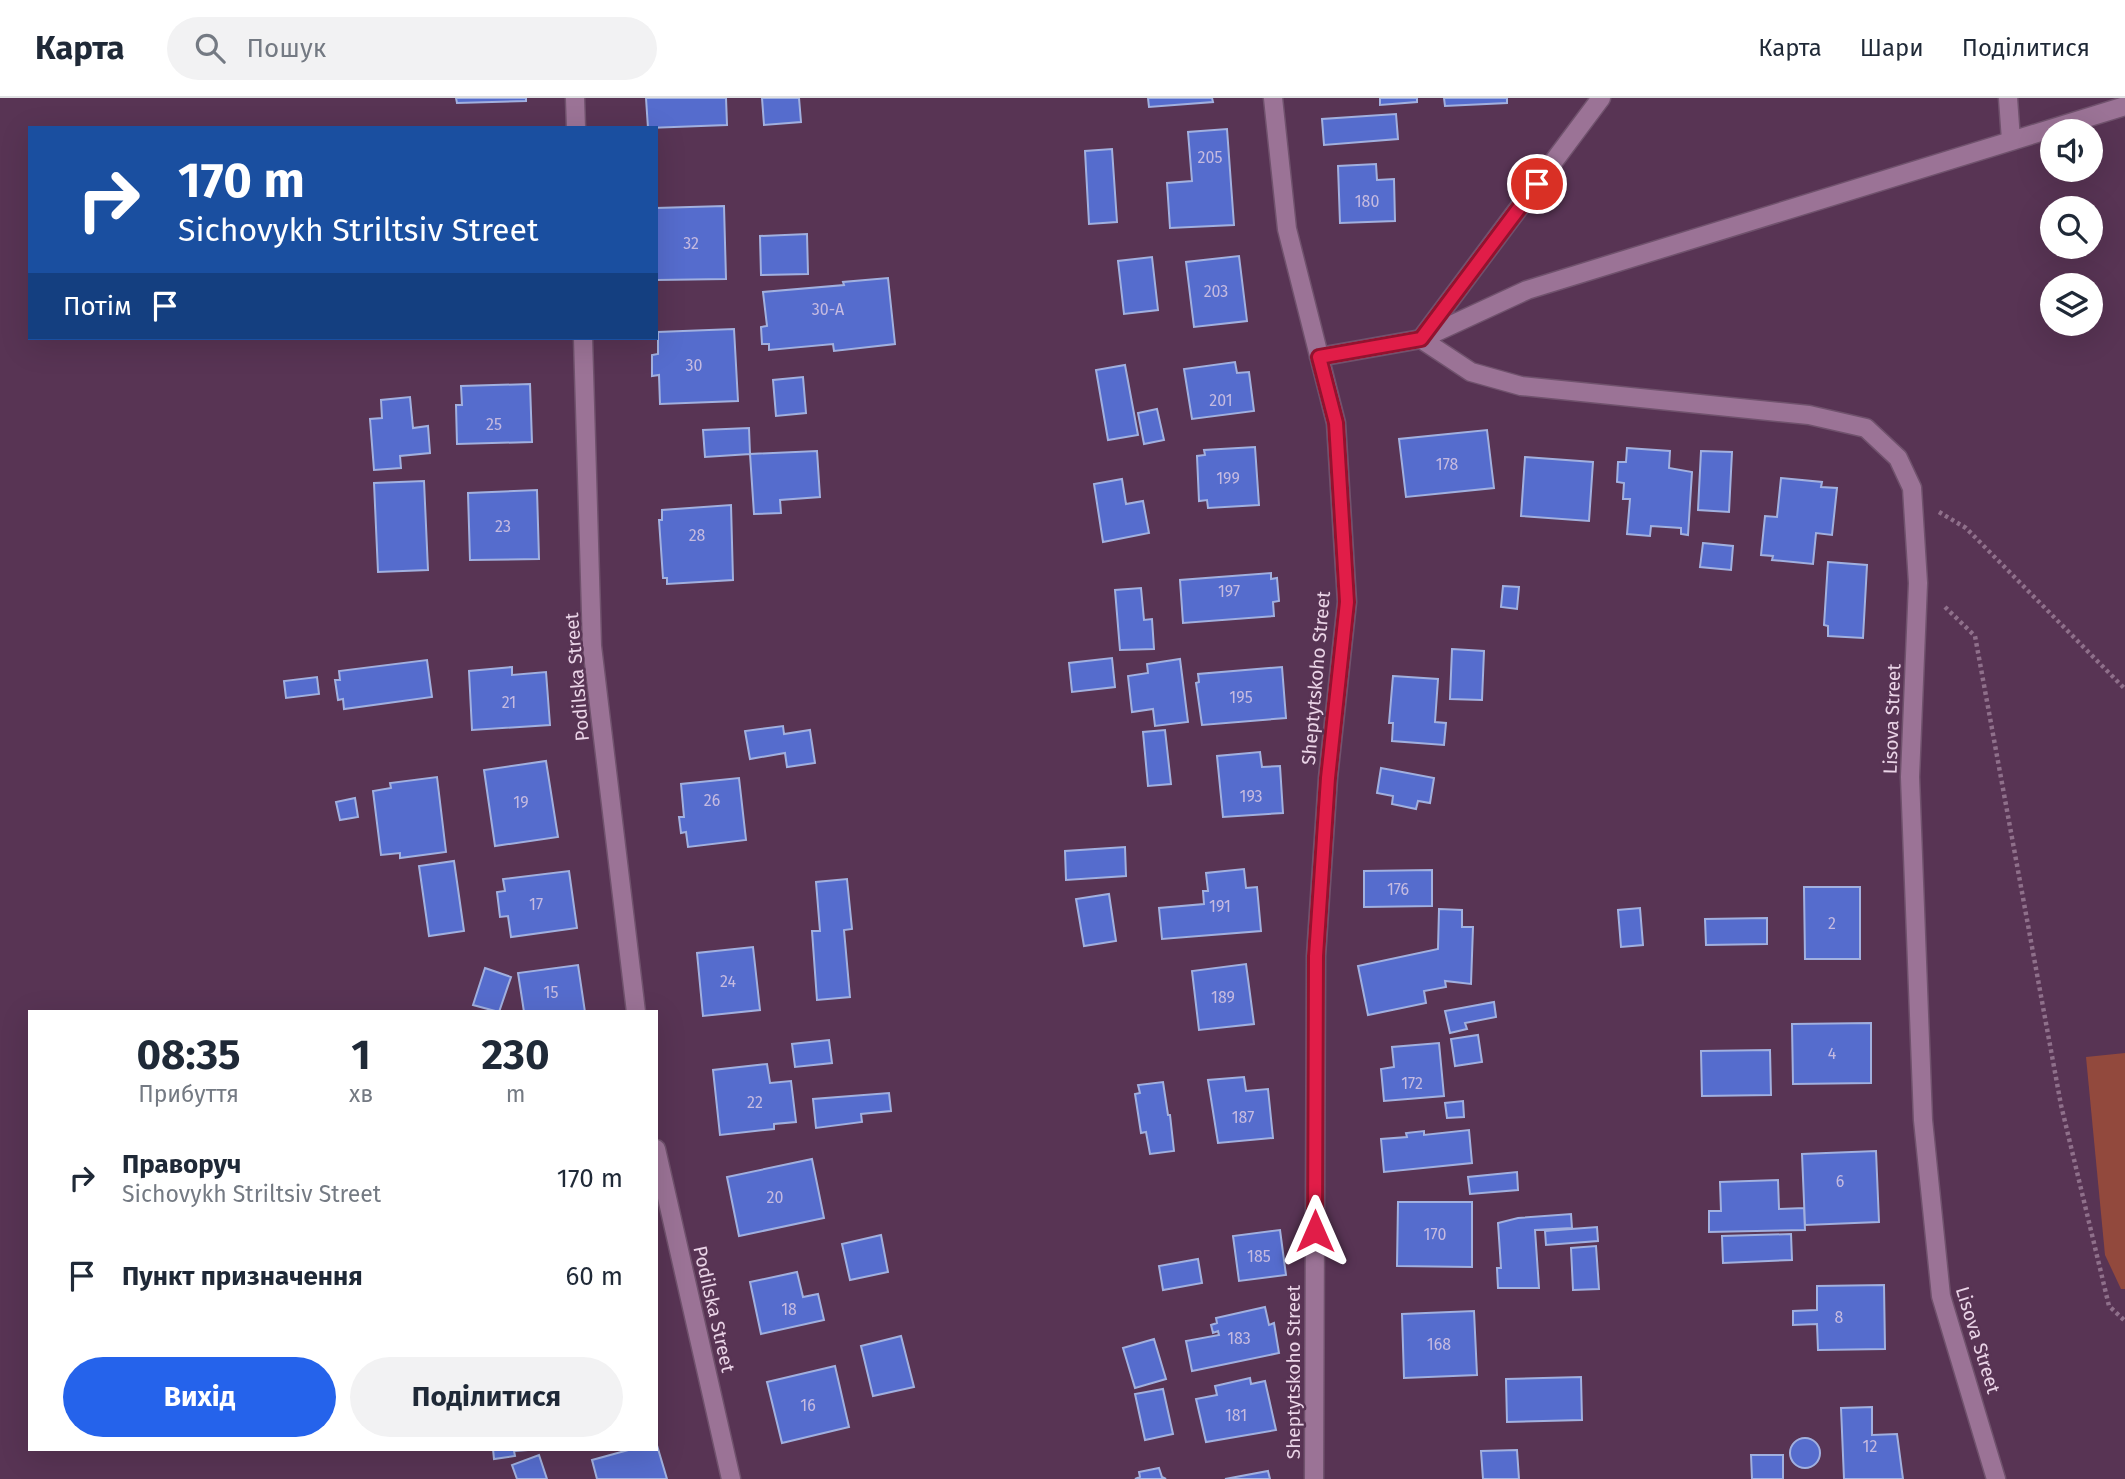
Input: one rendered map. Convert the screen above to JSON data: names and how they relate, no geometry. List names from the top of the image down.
{
  "streets": {
    "street": ["Podilska Street", "Sheptytskoho Street", "Lisova Street"]
  },
  "house_numbers": [
    "205",
    "180",
    "32",
    "203",
    "30-А",
    "30",
    "201",
    "25",
    "178",
    "199",
    "23",
    "28",
    "197",
    "195",
    "21",
    "193",
    "26",
    "19",
    "176",
    "17",
    "191",
    "2",
    "24",
    "15",
    "189",
    "4",
    "172",
    "22",
    "187",
    "6",
    "20",
    "170",
    "185",
    "18",
    "8",
    "183",
    "168",
    "16",
    "181",
    "12"
  ],
  "page": {
    "header": "Карта",
    "search": "Пошук",
    "nav": ["Карта", "Шари", "Поділитися"],
    "turn": ["170 m", "Sichovykh Striltsiv Street"],
    "then": "Потім",
    "eta": [
      "08:35",
      "Прибуття",
      "1",
      "хв",
      "230",
      "m"
    ],
    "list": [
      {
        "name": "Праворуч",
        "note": "Sichovykh Striltsiv Street",
        "value": "170 m"
      },
      {
        "name": "Пункт призначення",
        "value": "60 m"
      }
    ],
    "buttons": ["Вихід", "Поділитися"]
  }
}
